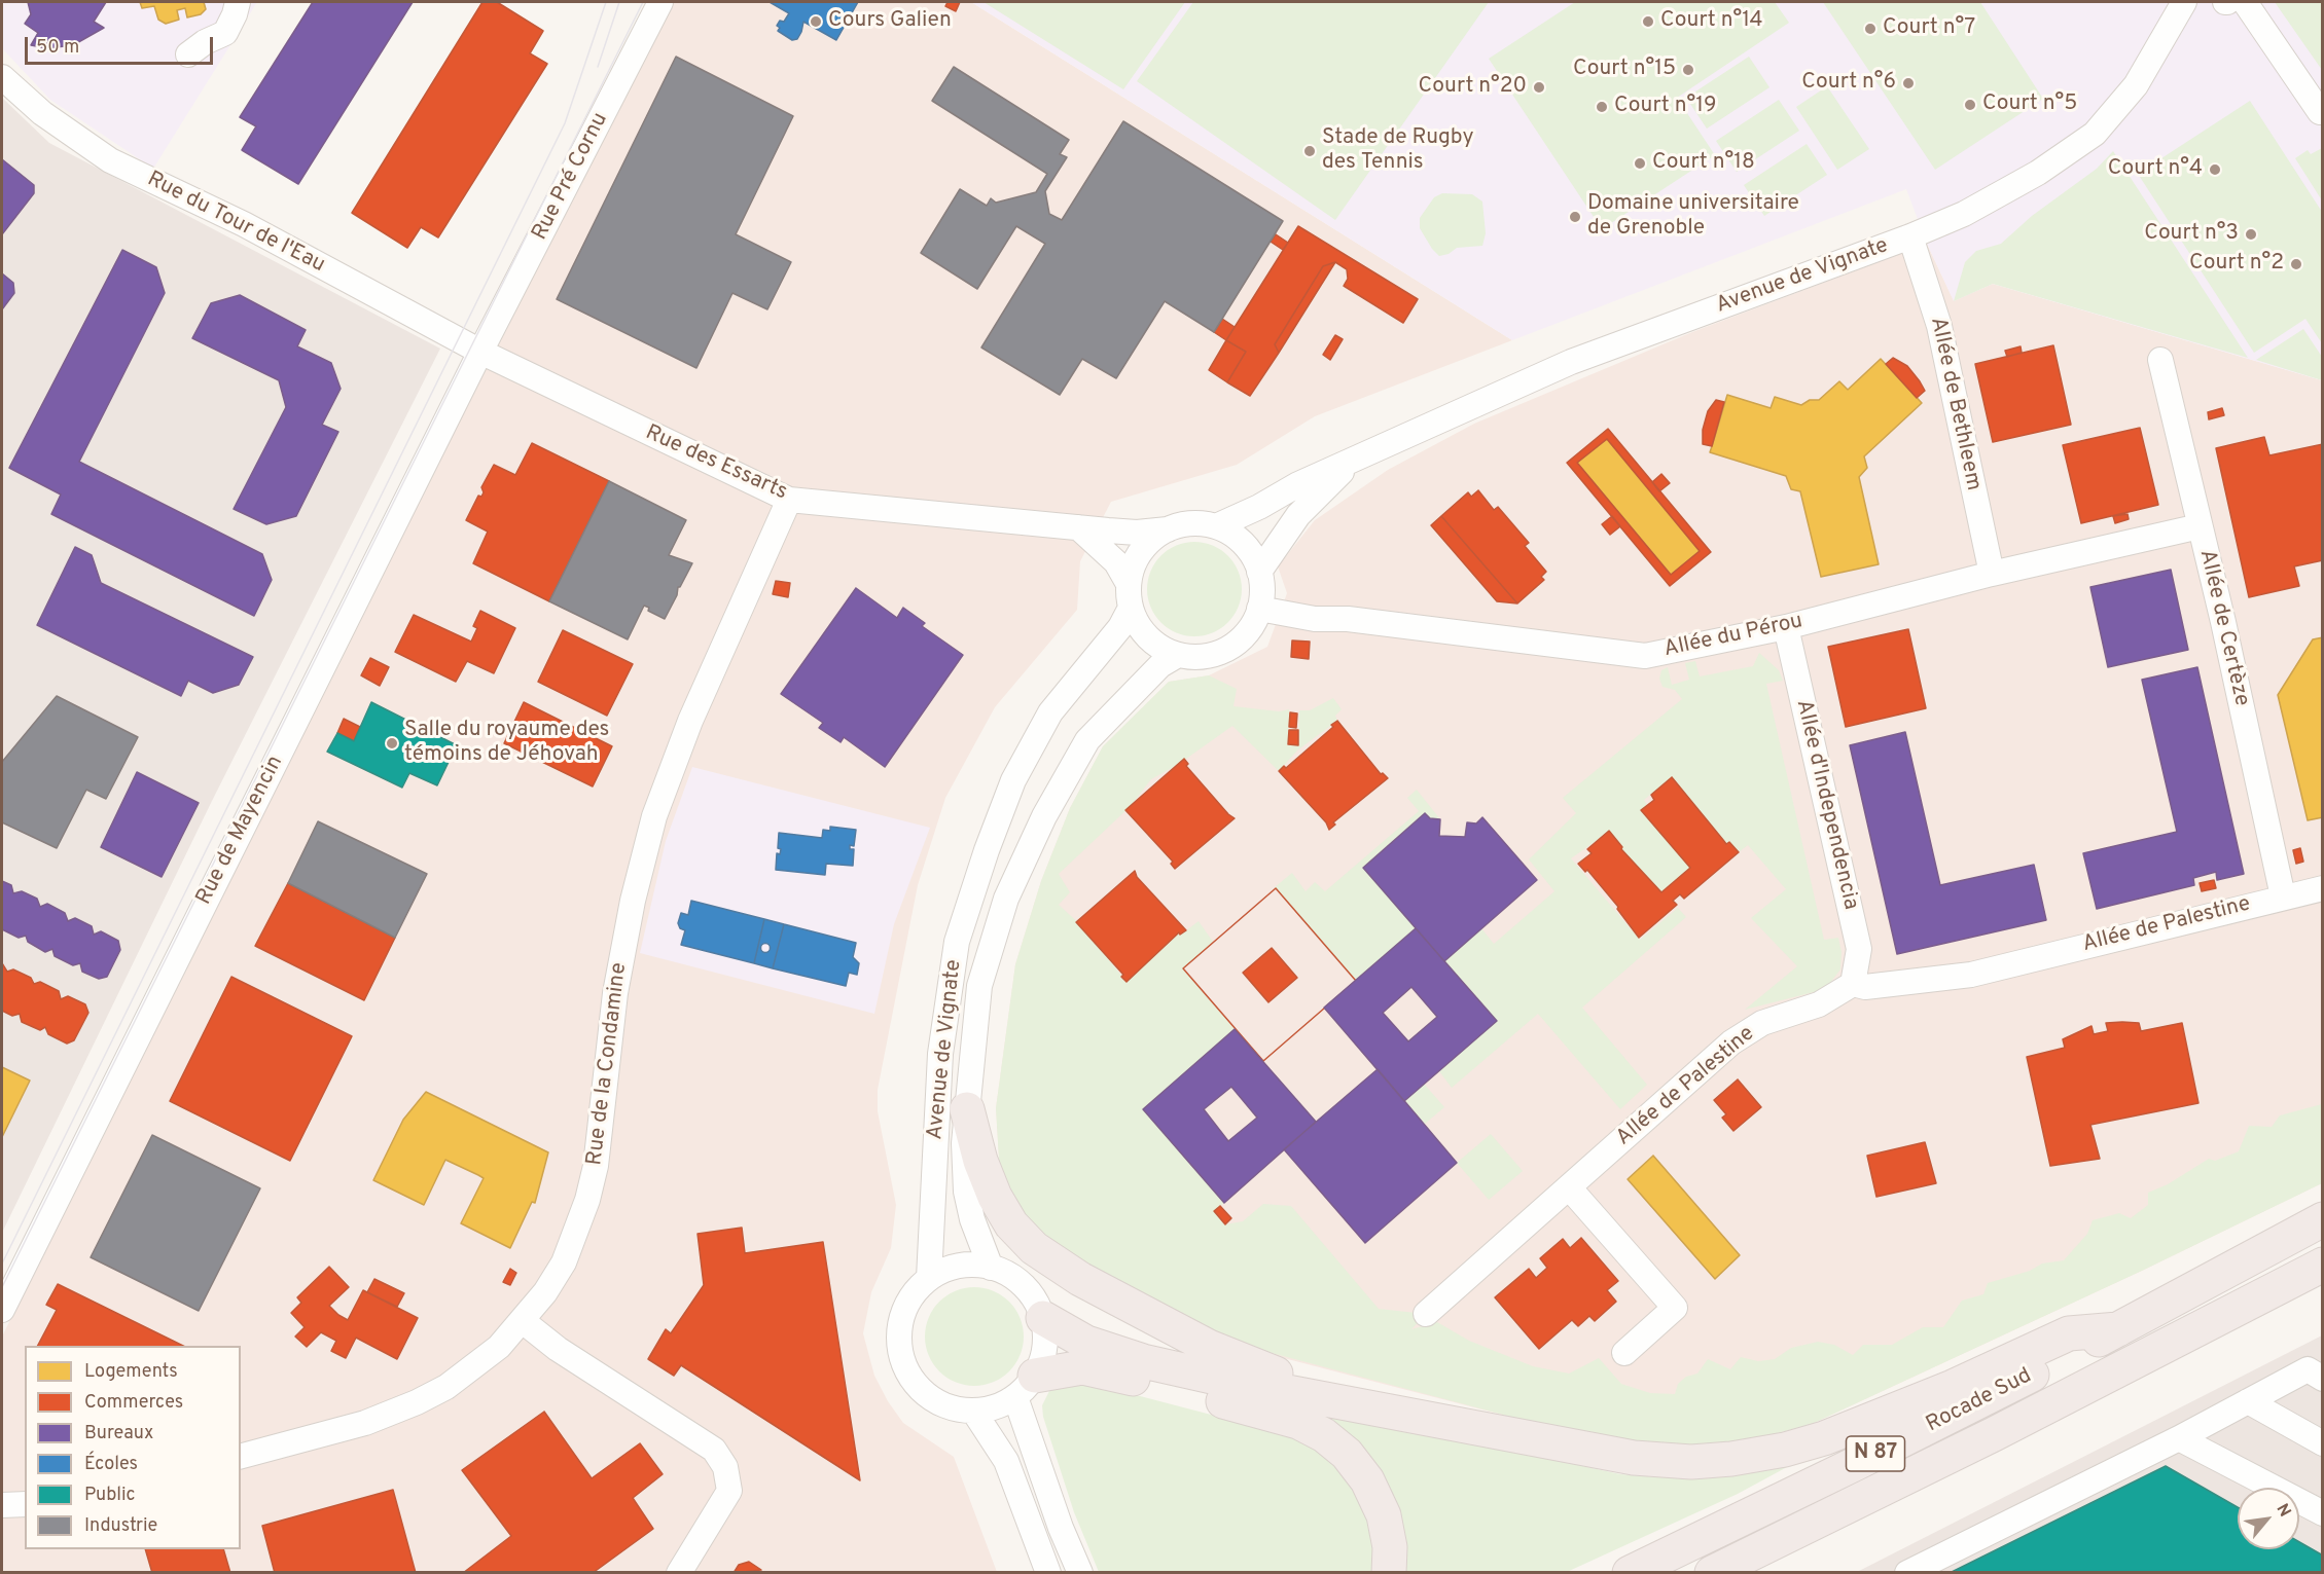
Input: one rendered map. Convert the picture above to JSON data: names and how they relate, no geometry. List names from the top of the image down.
{
  "streets": {
    "highway": ["Rocade Sud", "N 87"],
    "street": [
      "Rue Pré Cornu",
      "Rue du Tour de l'Eau",
      "Avenue de Vignate",
      "Allée de Bethleem",
      "Rue des Essarts",
      "Allée de Certèze",
      "Allée du Pérou",
      "Allée d'Independencia",
      "Rue de Mayencin",
      "Allée de Palestine",
      "Rue de la Condamine"
    ]
  },
  "crossings": [
    ["Rue Pré Cornu", "Rue du Tour de l'Eau"],
    ["Rue Pré Cornu", "Rue des Essarts"],
    ["Rue Pré Cornu", "Rue de Mayencin"],
    ["Rue du Tour de l'Eau", "Rue des Essarts"],
    ["Rue du Tour de l'Eau", "Rue de Mayencin"],
    ["Avenue de Vignate", "Allée de Bethleem"],
    ["Avenue de Vignate", "Rue des Essarts"],
    ["Avenue de Vignate", "Allée du Pérou"],
    ["Allée de Bethleem", "Allée du Pérou"],
    ["Rue des Essarts", "Allée du Pérou"],
    ["Rue des Essarts", "Rue de Mayencin"],
    ["Rue des Essarts", "Rue de la Condamine"],
    ["Allée de Certèze", "Allée du Pérou"],
    ["Allée de Certèze", "Allée de Palestine"],
    ["Allée du Pérou", "Allée d'Independencia"],
    ["Allée d'Independencia", "Allée de Palestine"]
  ],
  "places": [
    "Cours Galien",
    "Court n°14",
    "Court n°7",
    "Court n°15",
    "Court n°6",
    "Court n°20",
    "Court n°5",
    "Court n°19",
    "Stade de Rugby des Tennis",
    "Court n°18",
    "Court n°4",
    "Domaine universitaire de Grenoble",
    "Court n°3",
    "Court n°2",
    "Salle du royaume des témoins de Jéhovah"
  ],
  "legend": [
    "Logements",
    "Commerces",
    "Bureaux",
    "Écoles",
    "Public",
    "Industrie"
  ],
  "scale_bar": "50 m",
  "north": "top right"
}
